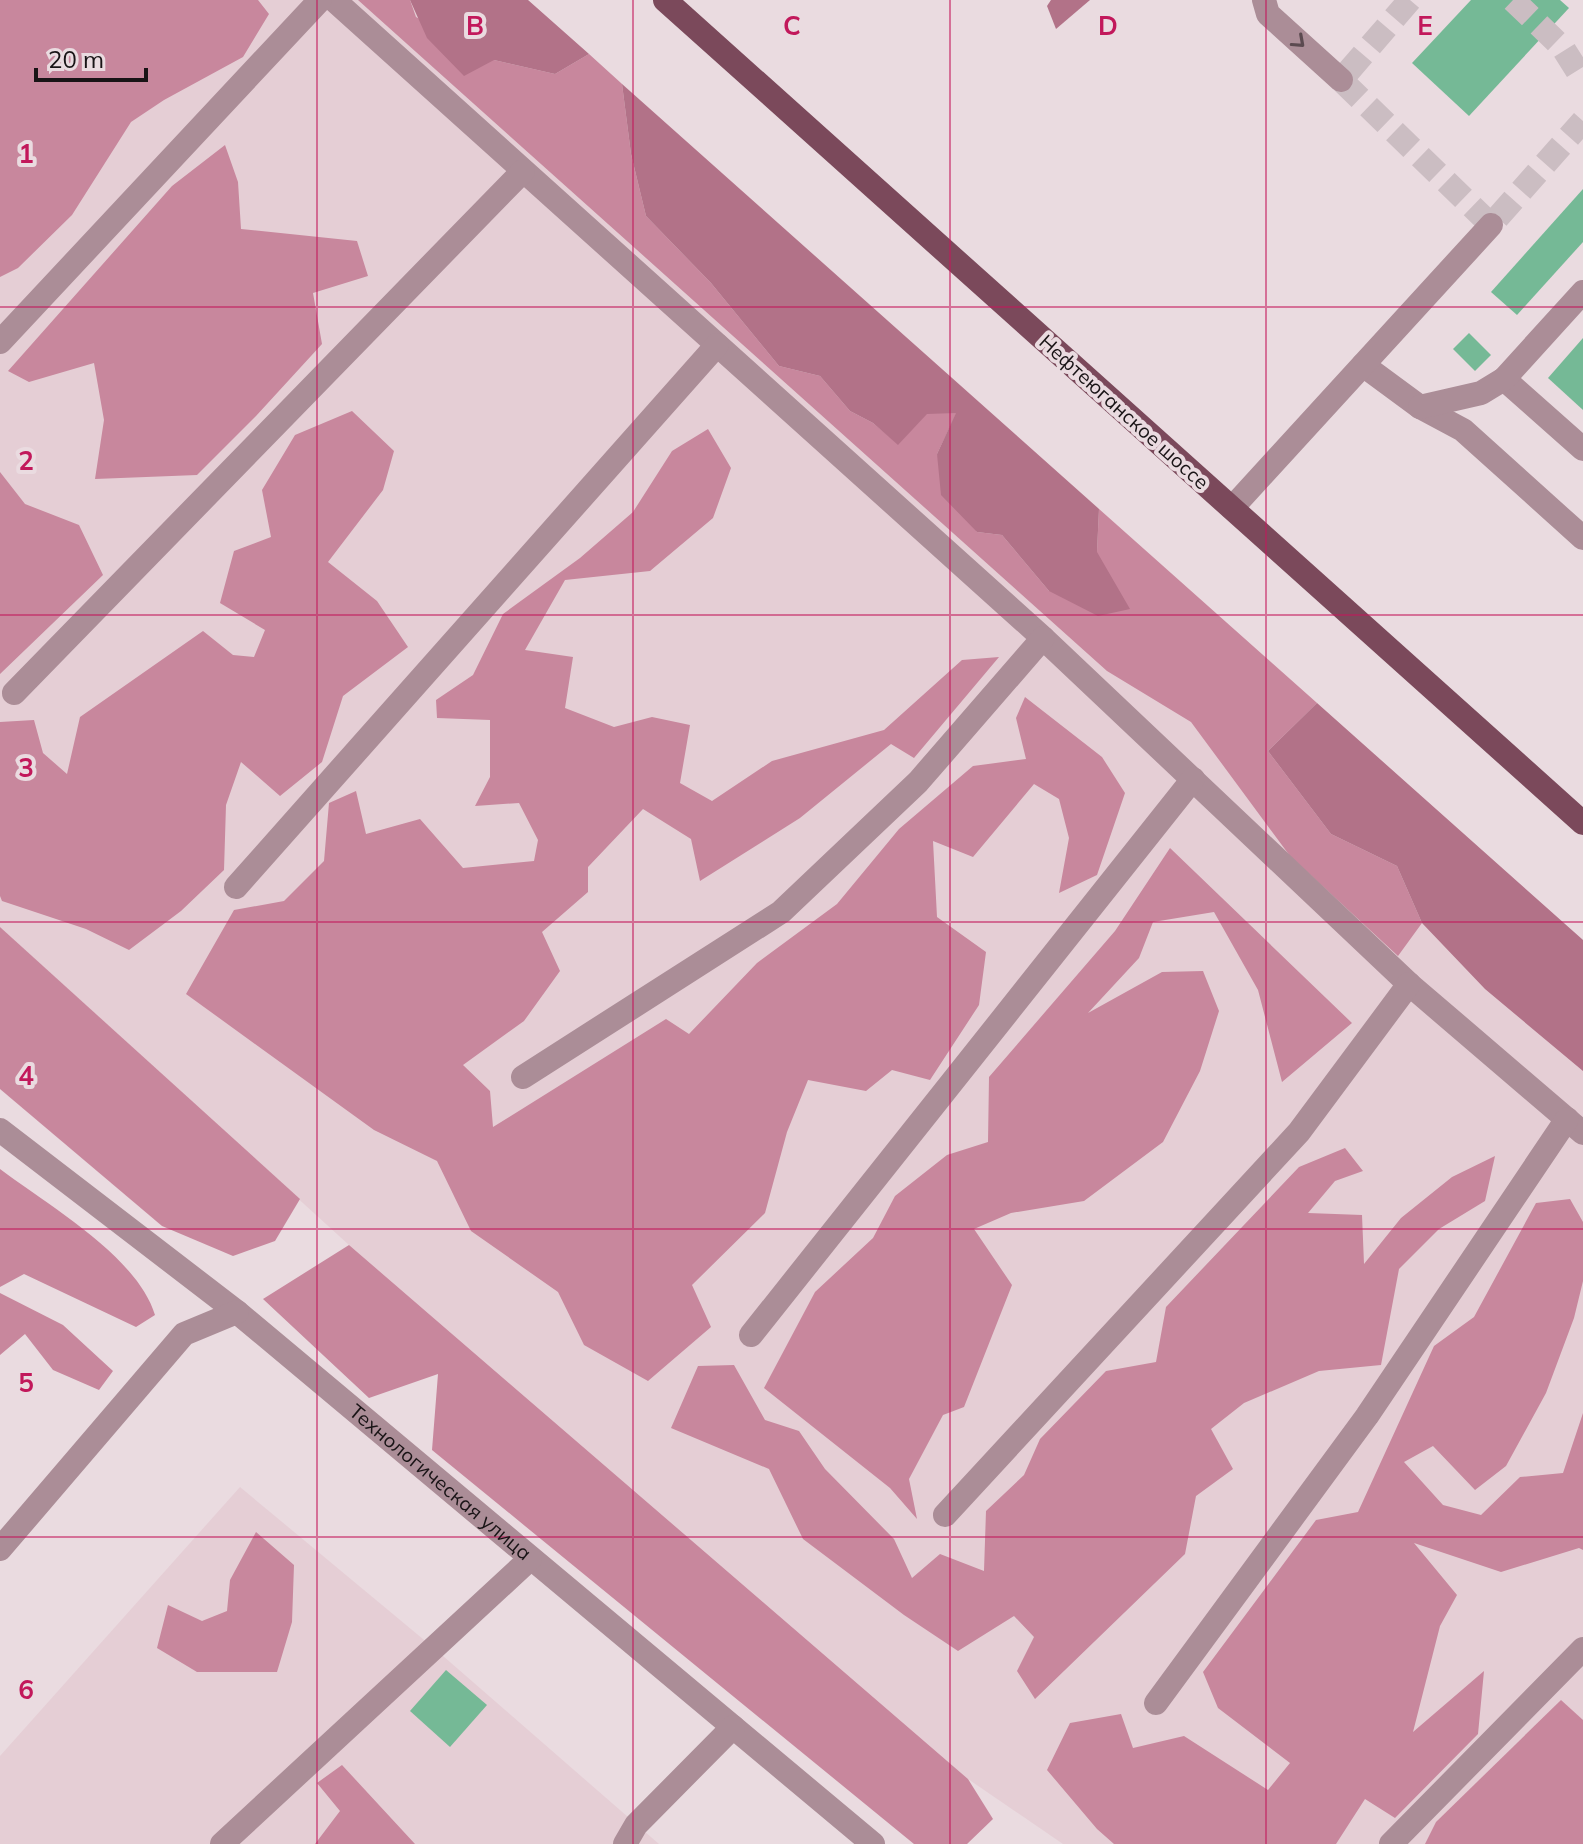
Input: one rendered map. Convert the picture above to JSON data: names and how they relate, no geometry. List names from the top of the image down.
{
  "streets": {
    "main road": ["Нефтеюганское шоссе"],
    "street": ["Технологическая улица"]
  },
  "scale_bar": "20 m",
  "grid": {
    "columns": [
      "B",
      "C",
      "D",
      "E"
    ],
    "rows": [
      "1",
      "2",
      "3",
      "4",
      "5",
      "6"
    ]
  }
}
